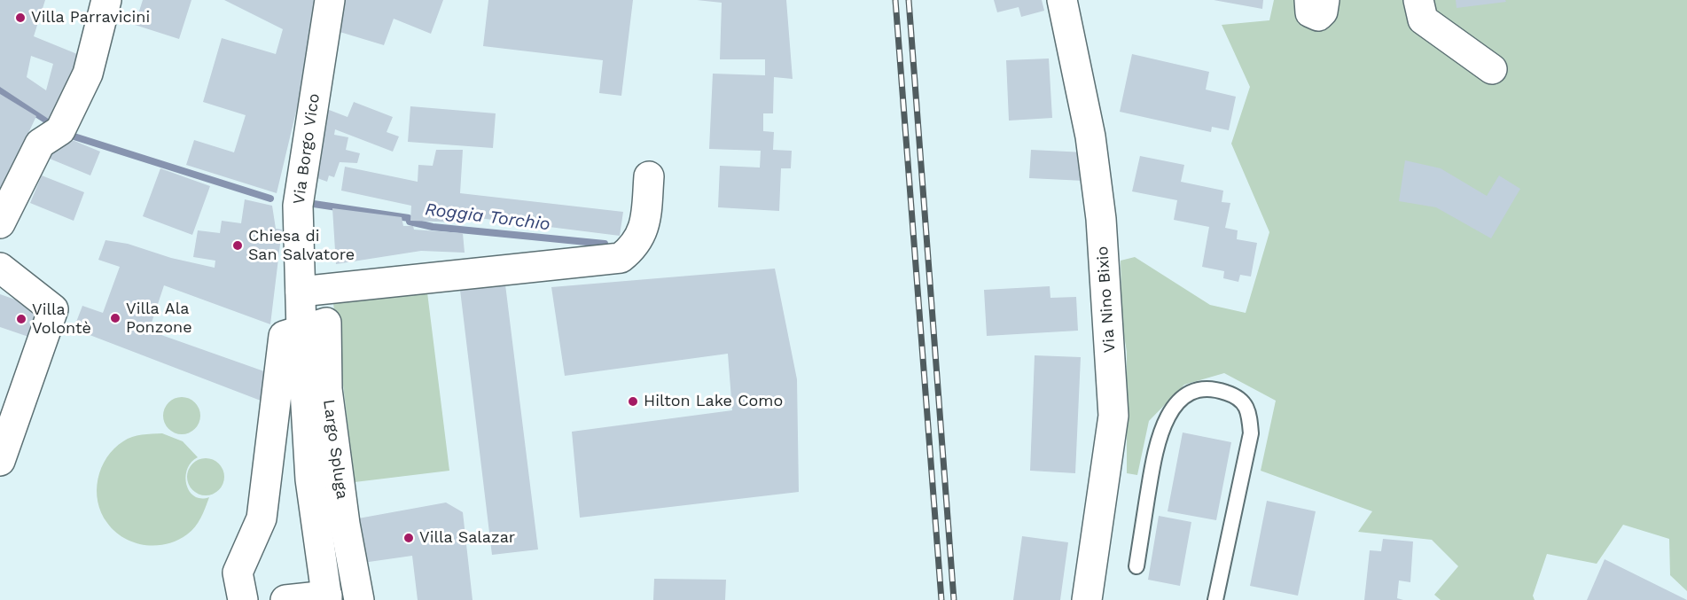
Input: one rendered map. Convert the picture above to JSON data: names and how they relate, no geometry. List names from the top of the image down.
{
  "streets": {
    "street": ["Via Borgo Vico", "Via Nino Bixio", "Largo Spluga"]
  },
  "crossings": [
    ["Via Borgo Vico", "Largo Spluga"]
  ],
  "water": ["Roggia Torchio"],
  "places": [
    "Villa Parravicini",
    "Chiesa di San Salvatore",
    "Villa Ala Ponzone",
    "Villa Volontè",
    "Hilton Lake Como",
    "Villa Salazar"
  ]
}
